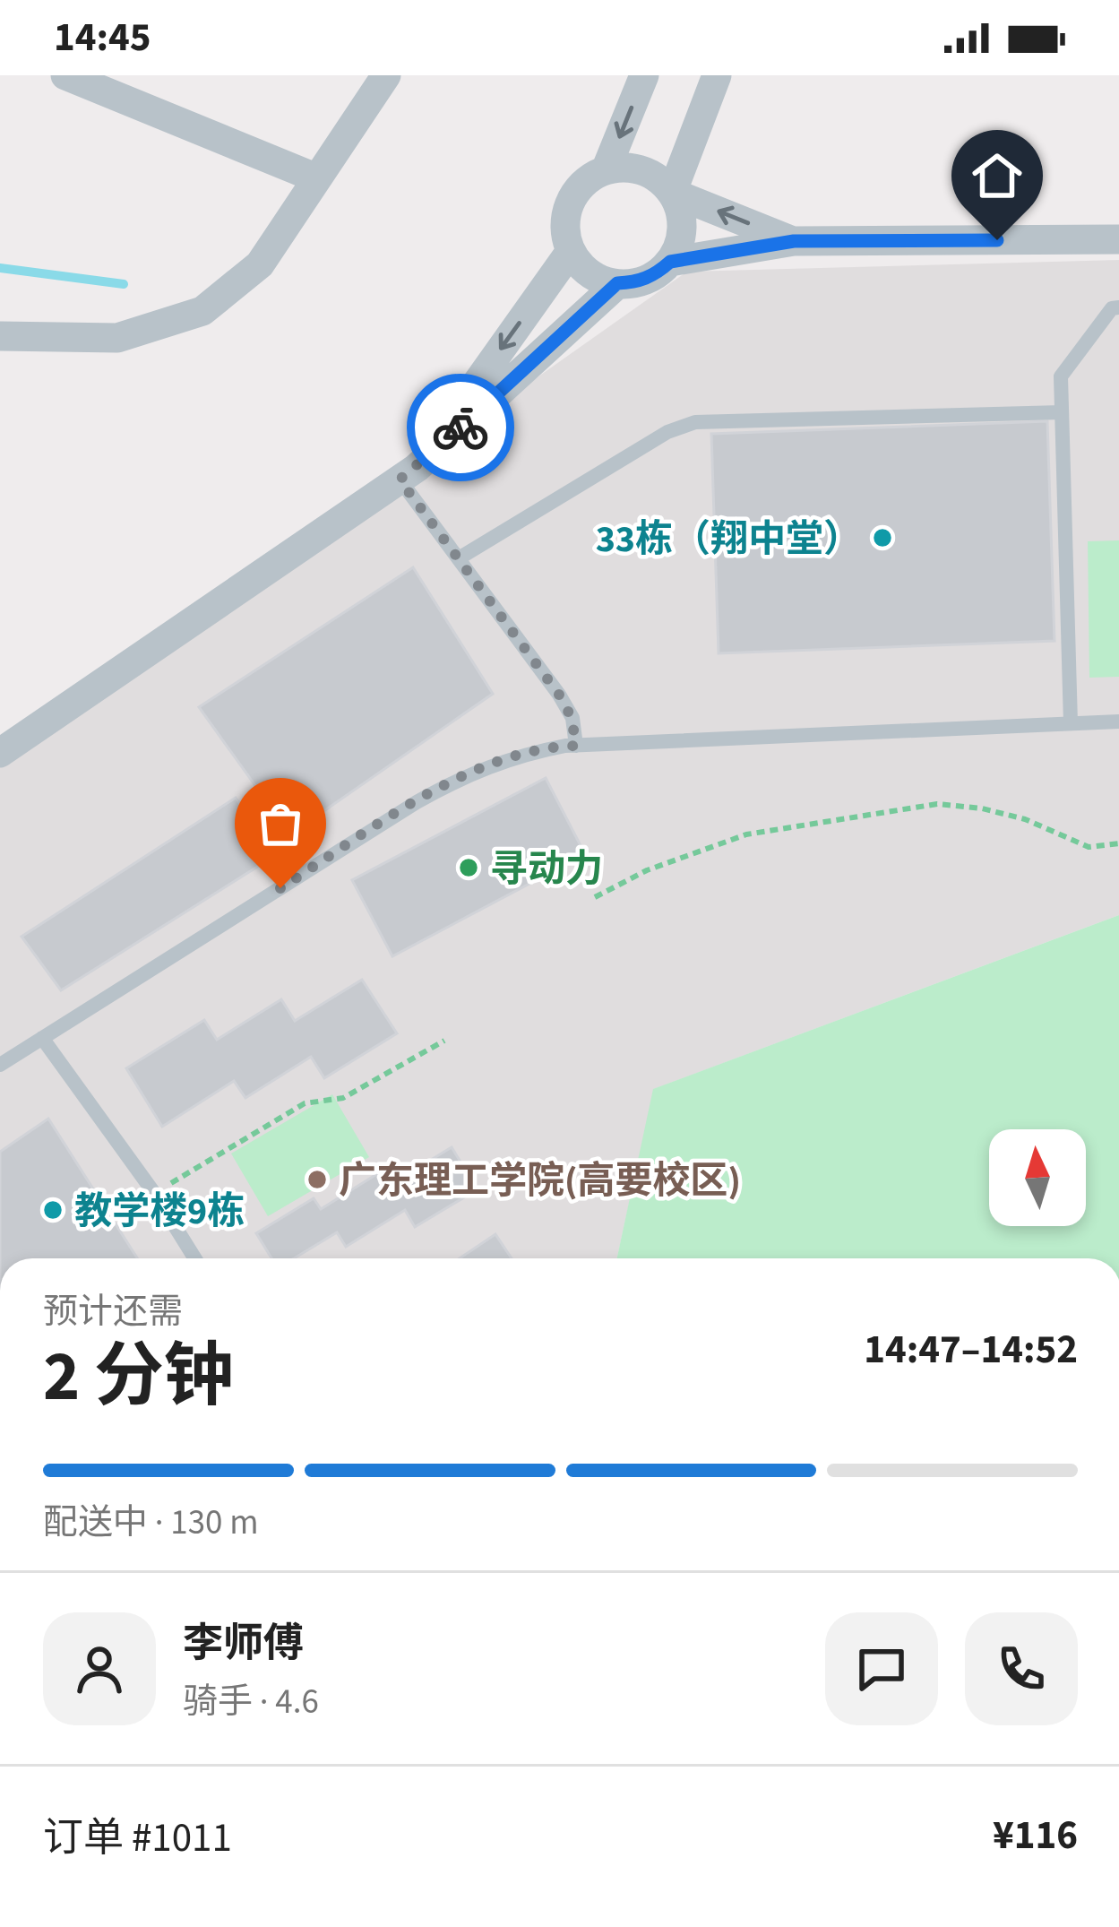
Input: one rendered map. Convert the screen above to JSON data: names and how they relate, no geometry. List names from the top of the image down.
{
  "places": [
    "33栋（翔中堂）",
    "寻动力",
    "广东理工学院(高要校区)",
    "教学楼9栋"
  ],
  "north": "top",
  "page": {
    "status": "14:45",
    "heading": ["2 分钟", "预计还需", "14:47–14:52"],
    "panel": [
      "李师傅",
      "骑手 · 4.6",
      "订单 #1011",
      "¥116"
    ],
    "bar": "配送中 · 130 m"
  }
}
